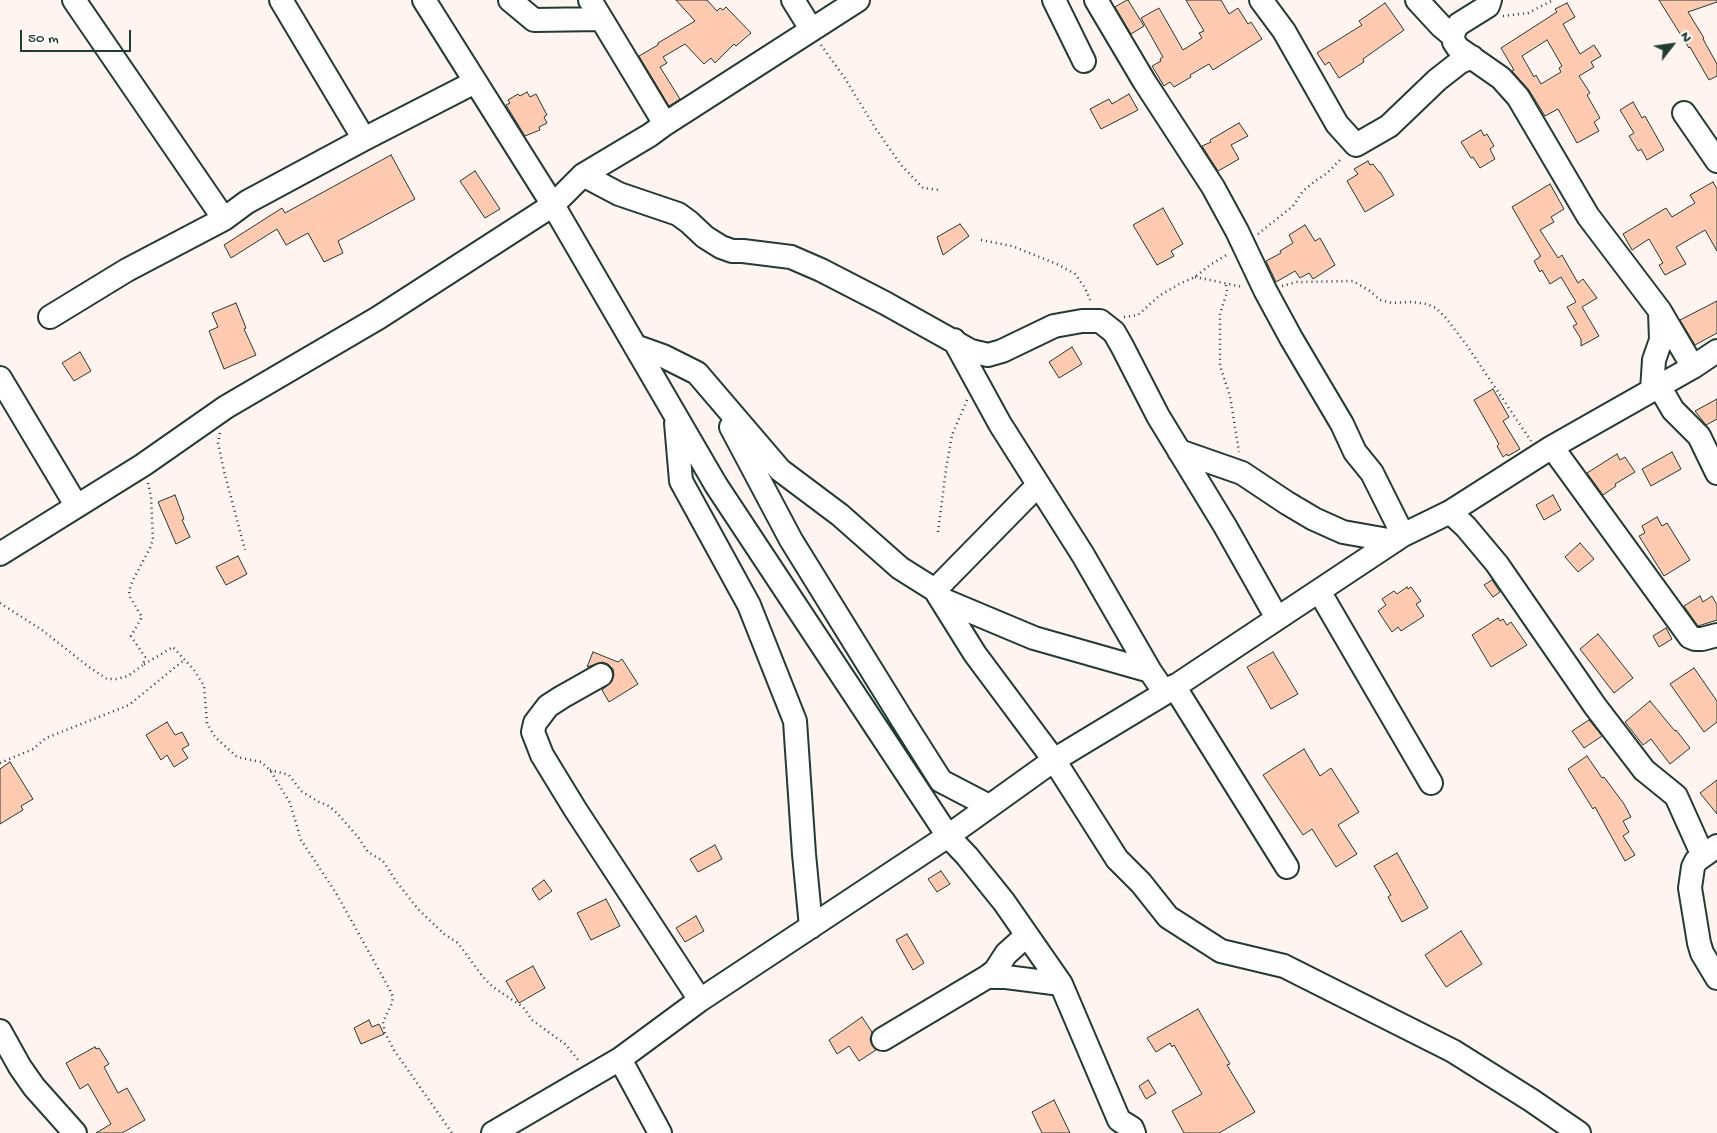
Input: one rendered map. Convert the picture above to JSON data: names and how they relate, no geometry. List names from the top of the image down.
{
  "scale_bar": "50 m",
  "north": "top right"
}
